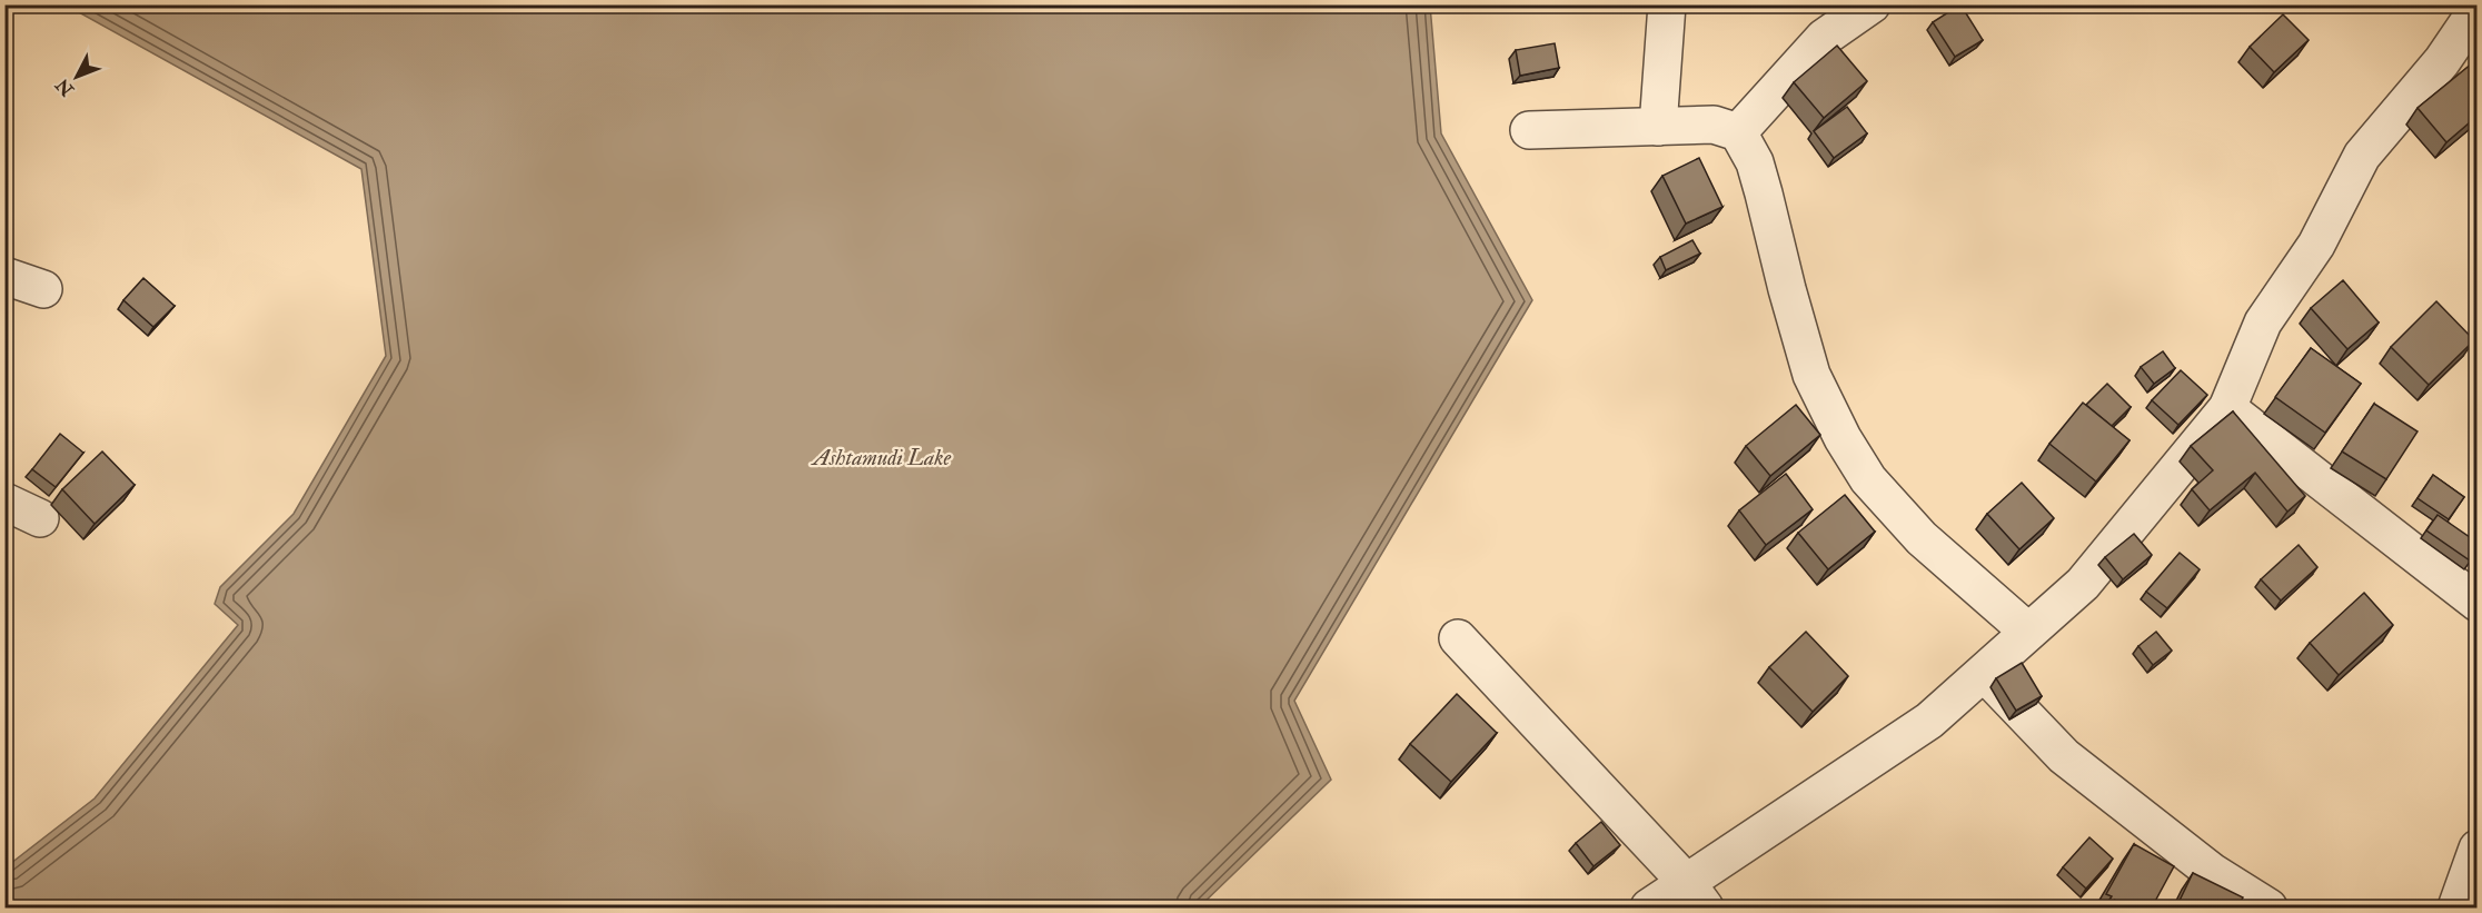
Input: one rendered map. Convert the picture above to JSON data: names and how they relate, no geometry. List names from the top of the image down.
{
  "water": ["Ashtamudi Lake"],
  "north": "bottom left"
}
